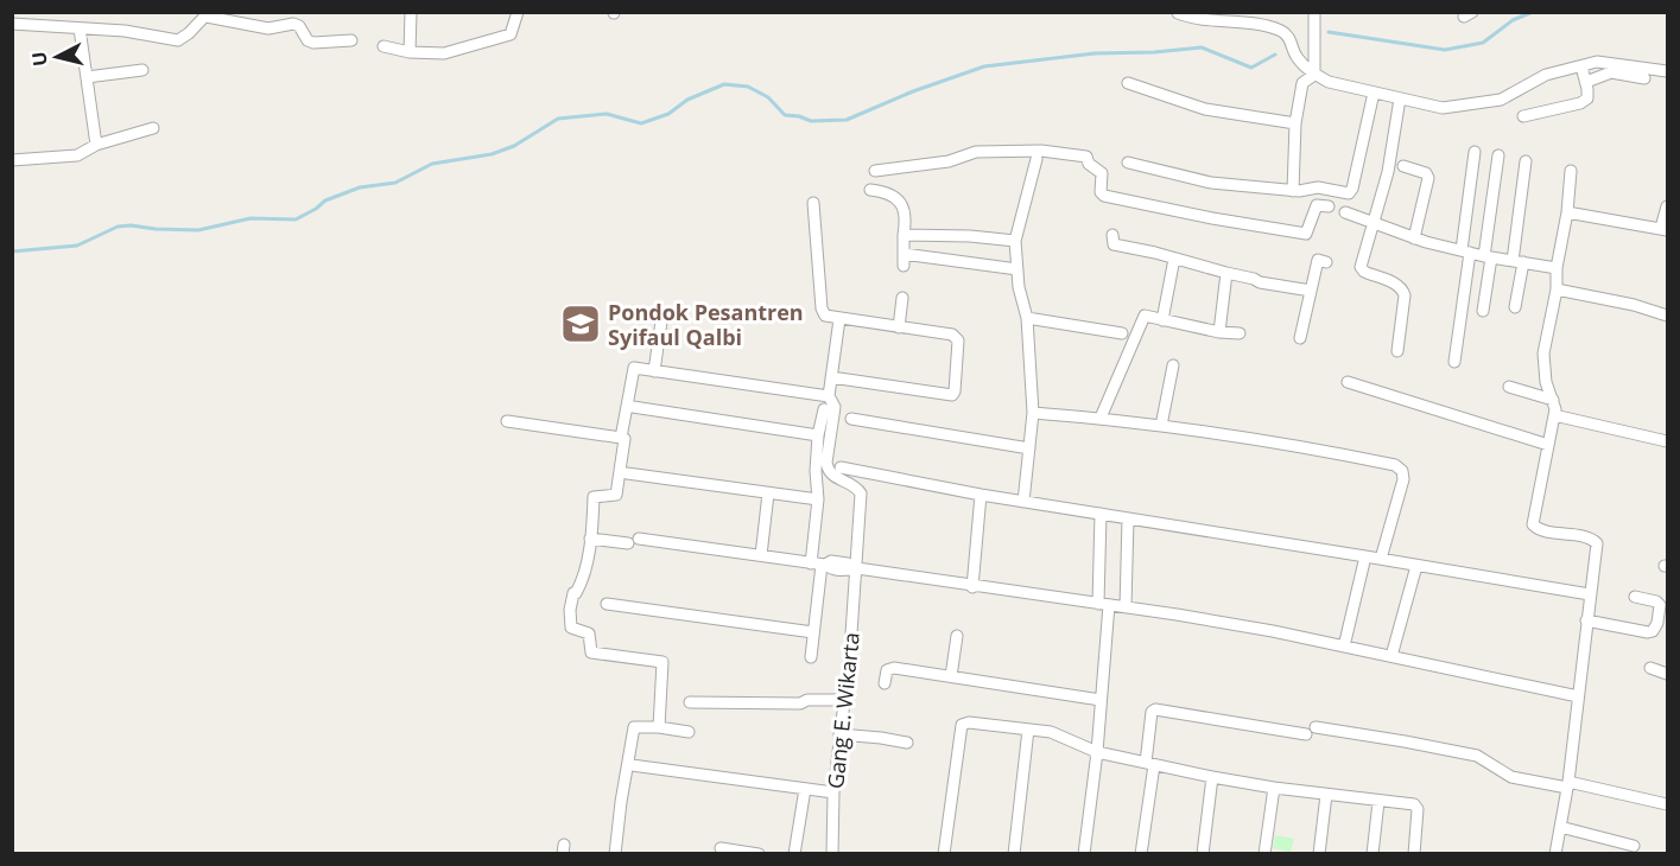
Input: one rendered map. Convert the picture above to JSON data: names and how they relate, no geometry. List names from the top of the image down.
{
  "streets": {
    "street": ["Gang E. Wikarta"]
  },
  "places": {
    "school or university": ["Pondok Pesantren Syifaul Qalbi"]
  },
  "north": "left"
}
